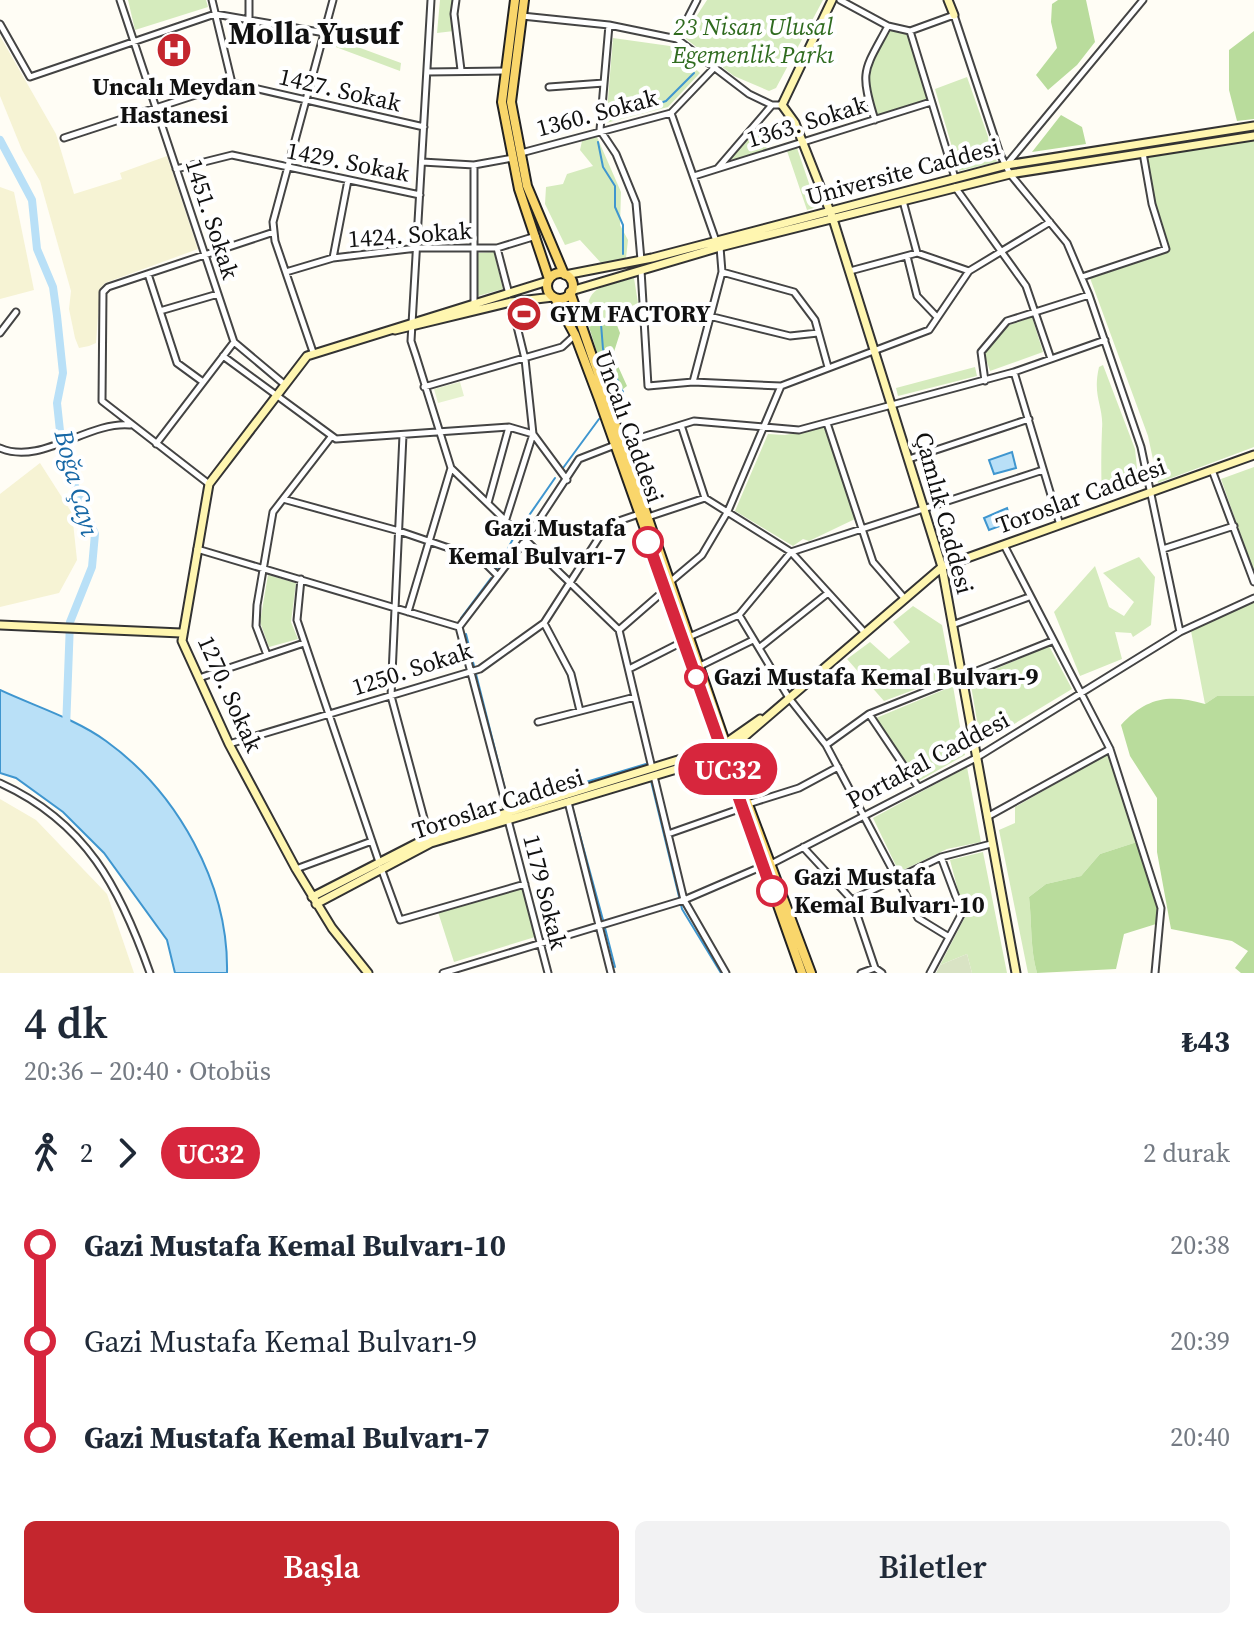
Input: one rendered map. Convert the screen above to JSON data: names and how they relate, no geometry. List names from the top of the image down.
{
  "streets": {
    "main road": ["Uncalı Caddesi"],
    "street": [
      "1427. Sokak",
      "1360. Sokak",
      "1363. Sokak",
      "1429. Sokak",
      "Universite Caddesi",
      "1451. Sokak",
      "1424. Sokak",
      "Toroslar Caddesi",
      "Çamlık Caddesi",
      "1250. Sokak",
      "1270. Sokak",
      "Portakal Caddesi",
      "1179 Sokak"
    ]
  },
  "crossings": [
    ["1363. Sokak", "Çamlık Caddesi"],
    ["1429. Sokak", "1451. Sokak"],
    ["Universite Caddesi", "Uncalı Caddesi"],
    ["Universite Caddesi", "Çamlık Caddesi"],
    ["Uncalı Caddesi", "Toroslar Caddesi"],
    ["Uncalı Caddesi", "1250. Sokak"],
    ["Toroslar Caddesi", "Çamlık Caddesi"],
    ["Toroslar Caddesi", "1270. Sokak"],
    ["Toroslar Caddesi", "1179 Sokak"],
    ["Çamlık Caddesi", "1250. Sokak"],
    ["Çamlık Caddesi", "Portakal Caddesi"],
    ["1250. Sokak", "1270. Sokak"],
    ["1250. Sokak", "1179 Sokak"],
    ["Portakal Caddesi", "1179 Sokak"]
  ],
  "districts": ["Molla Yusuf"],
  "water": ["Boğa Çayı"],
  "parks": ["23 Nisan Ulusal Egemenlik Parkı"],
  "places": {
    "hospital": ["Uncalı Meydan Hastanesi"],
    "sports": ["GYM FACTORY"],
    "other": ["Gazi Mustafa Kemal Bulvarı-7", "Gazi Mustafa Kemal Bulvarı-9", "Gazi Mustafa Kemal Bulvarı-10"]
  },
  "lines": ["bus line UC32"],
  "page": {
    "on_map": "UC32",
    "heading": ["4 dk", "20:36 – 20:40 · Otobüs", "₺43"],
    "legs": ["2", "UC32", "2 durak"],
    "list": [
      {
        "name": "Gazi Mustafa Kemal Bulvarı-10",
        "value": "20:38"
      },
      {
        "name": "Gazi Mustafa Kemal Bulvarı-9",
        "value": "20:39"
      },
      {
        "name": "Gazi Mustafa Kemal Bulvarı-7",
        "value": "20:40"
      }
    ],
    "buttons": ["Başla", "Biletler"]
  }
}
